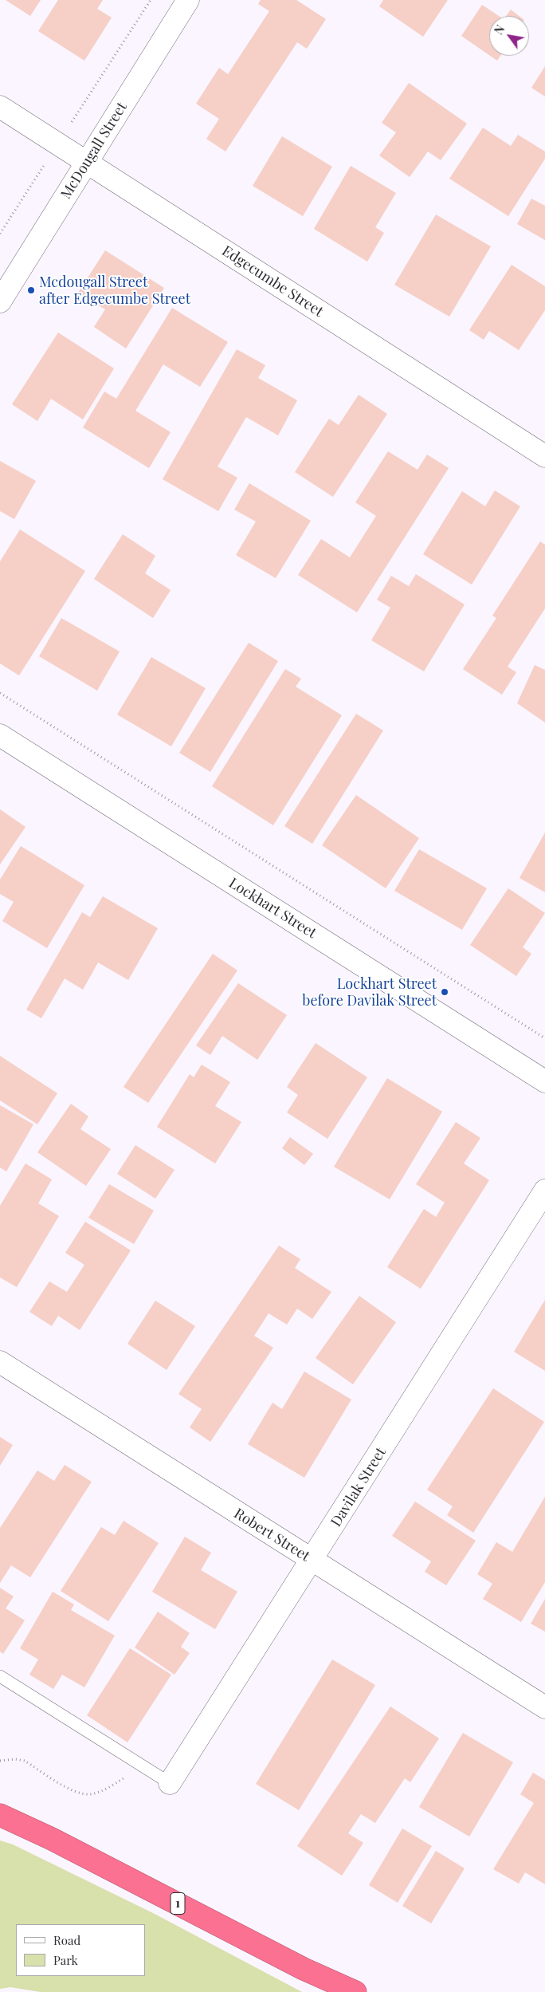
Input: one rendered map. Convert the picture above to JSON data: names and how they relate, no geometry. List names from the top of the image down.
{
  "streets": {
    "highway": ["1"],
    "street": [
      "McDougall Street",
      "Edgecumbe Street",
      "Lockhart Street",
      "Davilak Street",
      "Robert Street"
    ]
  },
  "crossings": [
    ["McDougall Street", "Edgecumbe Street"],
    ["Davilak Street", "Robert Street"]
  ],
  "places": ["Mcdougall Street after Edgecumbe Street", "Lockhart Street before Davilak Street"],
  "legend": ["Road", "Park"],
  "north": "top left"
}
